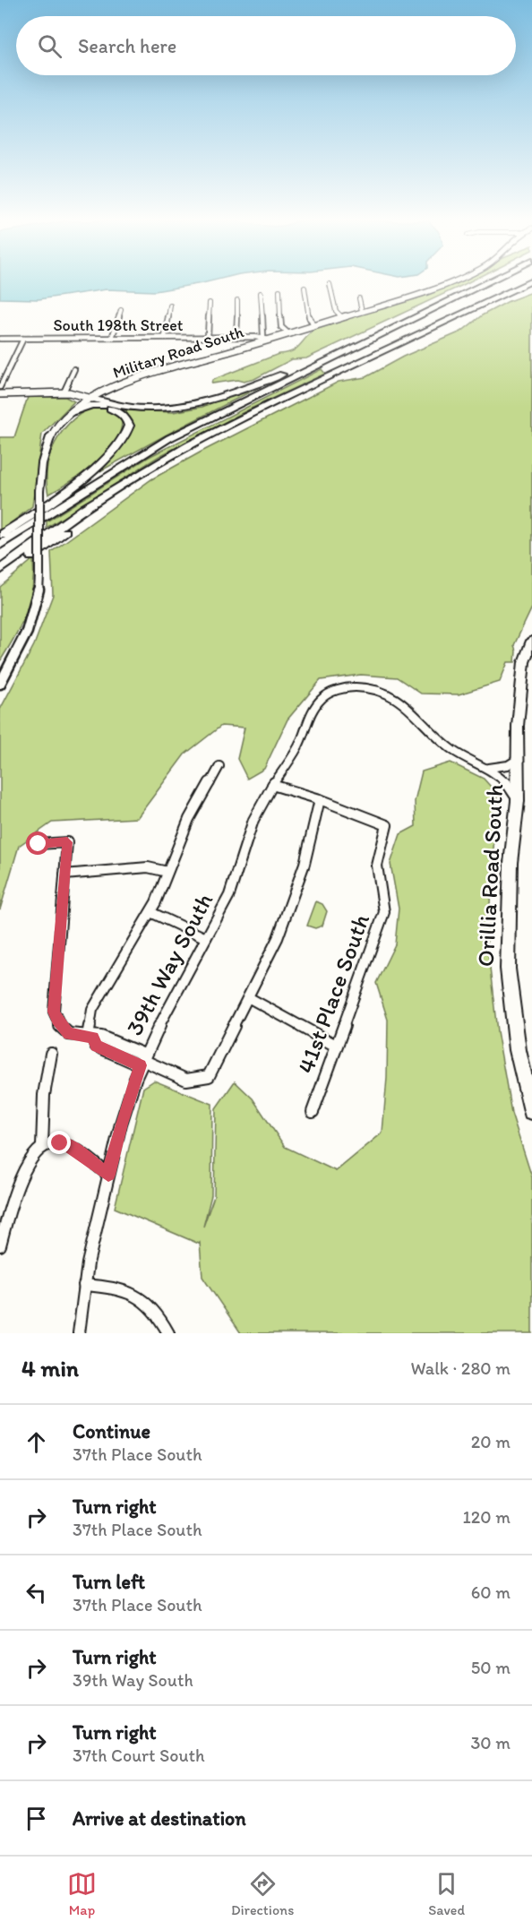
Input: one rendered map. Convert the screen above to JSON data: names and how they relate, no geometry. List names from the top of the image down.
{
  "streets": {
    "main road": ["Military Road South", "Orillia Road South"],
    "street": ["South 198th Street", "39th Way South", "41st Place South"]
  },
  "crossings": [
    ["South 198th Street", "Military Road South"]
  ],
  "page": {
    "search": "Search here",
    "heading": ["4 min", "Walk · 280 m"],
    "list": [
      ["Continue", "37th Place South", "20 m"],
      ["Turn right", "37th Place South", "120 m"],
      ["Turn left", "37th Place South", "60 m"],
      ["Turn right", "39th Way South", "50 m"],
      ["Turn right", "37th Court South", "30 m"],
      "Arrive at destination"
    ],
    "nav": ["Map", "Directions", "Saved"]
  }
}
